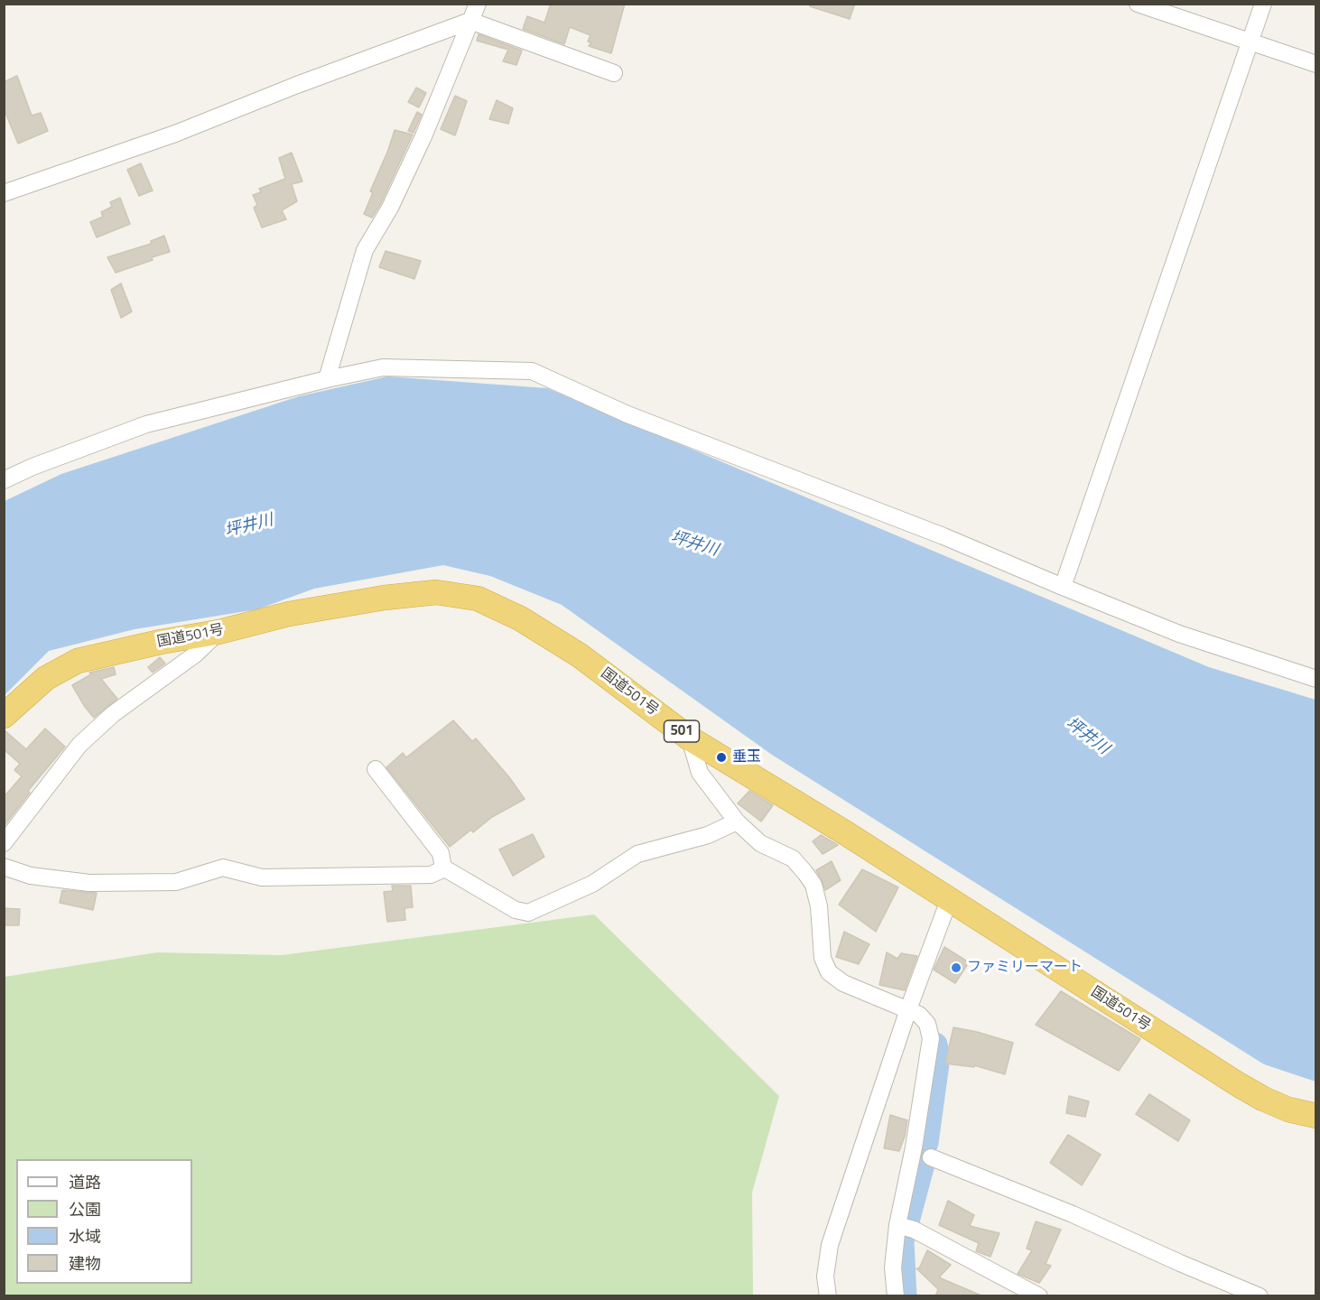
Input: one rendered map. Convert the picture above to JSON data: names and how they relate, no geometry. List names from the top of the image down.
{
  "streets": {
    "highway": ["国道501号", "501"]
  },
  "water": ["坪井川"],
  "places": ["垂玉", "ファミリーマート"],
  "legend": [
    "道路",
    "公園",
    "水域",
    "建物"
  ]
}
